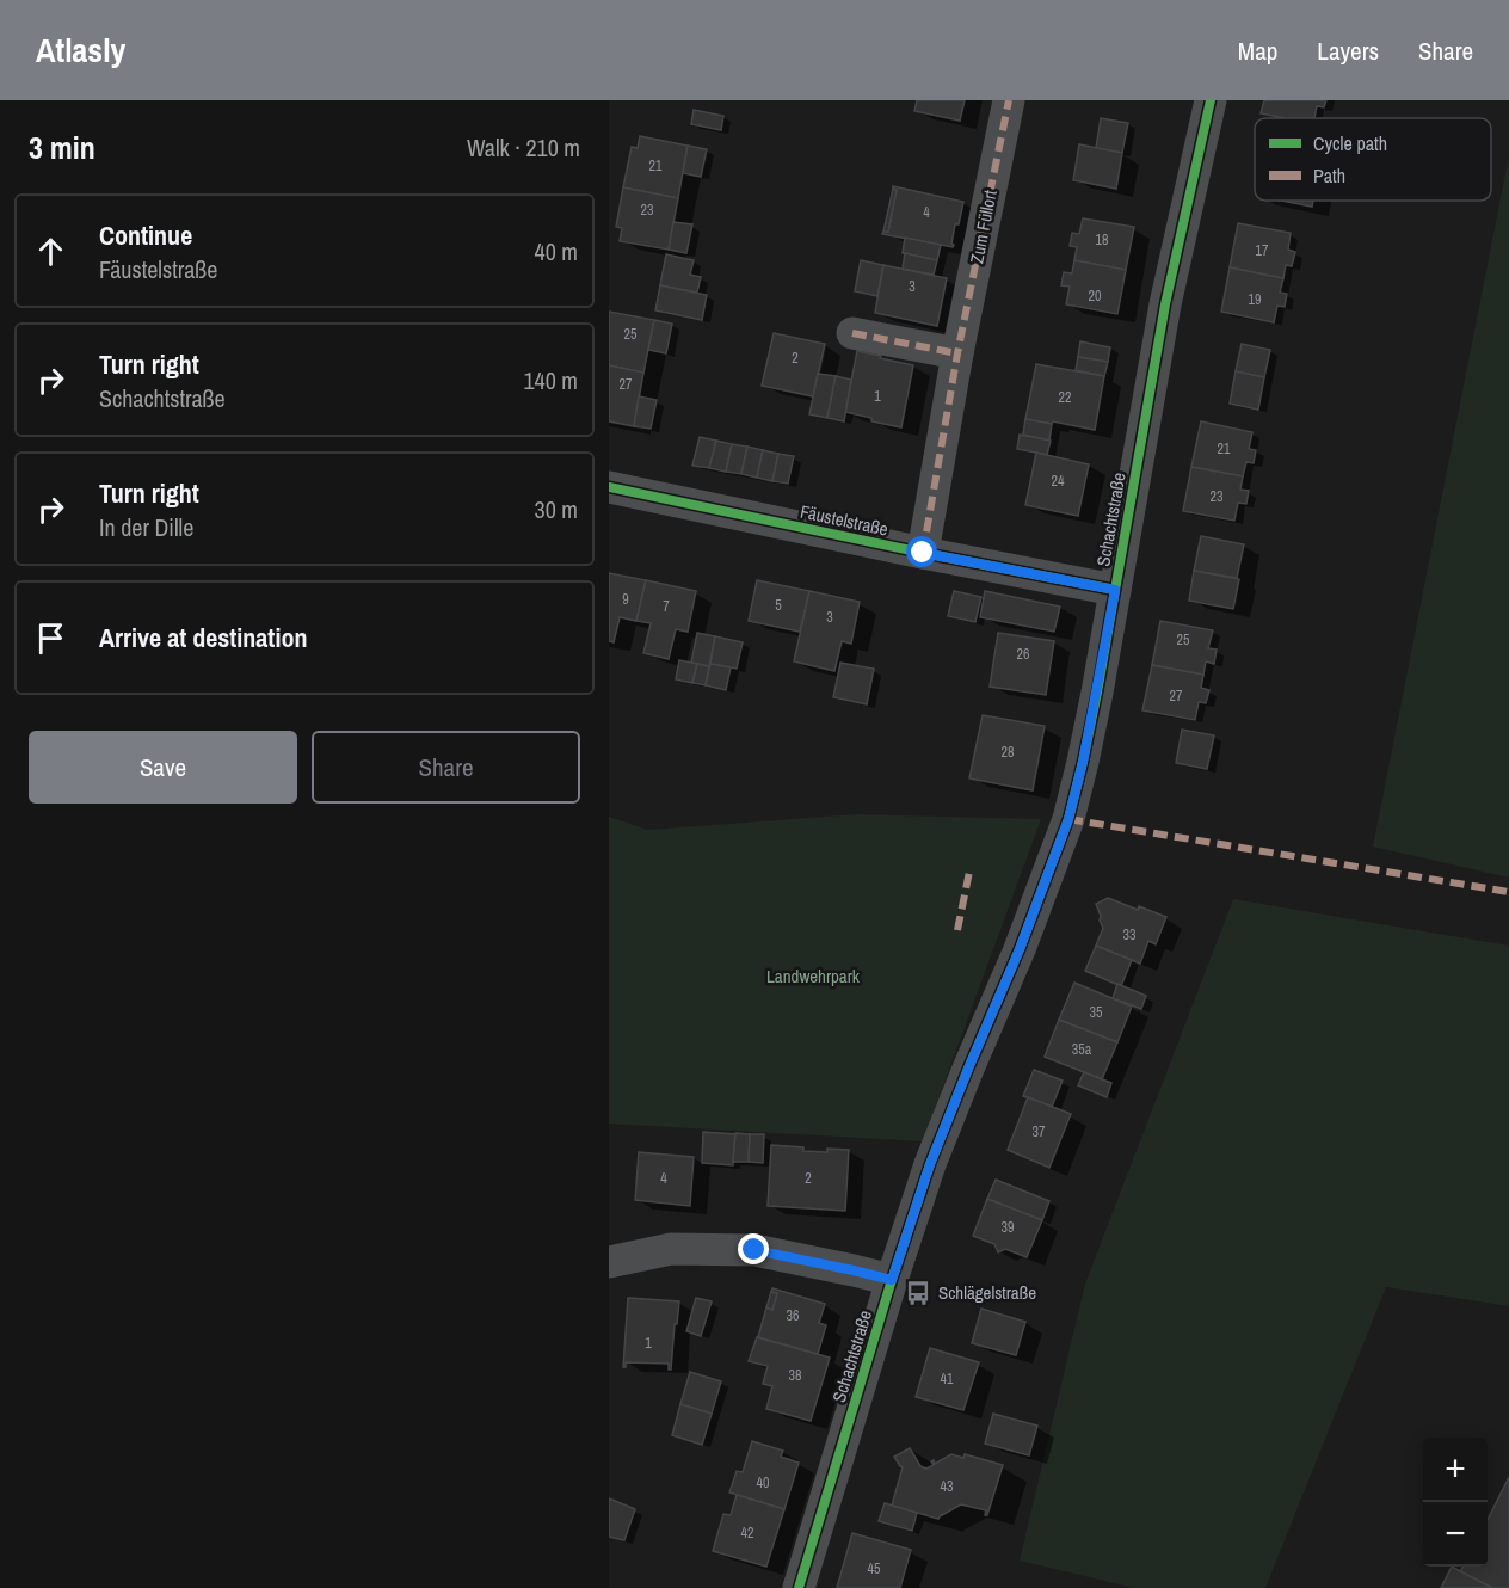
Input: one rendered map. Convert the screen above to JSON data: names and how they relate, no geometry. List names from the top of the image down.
{
  "streets": {
    "street": ["Zum Füllort", "Schachtstraße", "Fäustelstraße"]
  },
  "crossings": [
    ["Zum Füllort", "Fäustelstraße"],
    ["Schachtstraße", "Fäustelstraße"]
  ],
  "parks": ["Landwehrpark"],
  "places": {
    "bus stop": ["Schlägelstraße"]
  },
  "house_numbers": [
    "21",
    "23",
    "4",
    "18",
    "17",
    "3",
    "20",
    "19",
    "25",
    "2",
    "27",
    "1",
    "22",
    "21",
    "24",
    "23",
    "9",
    "5",
    "7",
    "3",
    "25",
    "26",
    "27",
    "28",
    "33",
    "35",
    "35a",
    "37",
    "4",
    "2",
    "39",
    "36",
    "1",
    "38",
    "41",
    "40",
    "43",
    "42",
    "45"
  ],
  "legend": ["Cycle path", "Path"],
  "page": {
    "header": "Atlasly",
    "nav": ["Map", "Layers", "Share"],
    "heading": ["3 min", "Walk · 210 m"],
    "list": [
      ["Continue", "Fäustelstraße", "40 m"],
      ["Turn right", "Schachtstraße", "140 m"],
      ["Turn right", "In der Dille", "30 m"],
      "Arrive at destination"
    ],
    "buttons": ["Save", "Share"],
    "map_buttons": ["+", "−"]
  }
}
